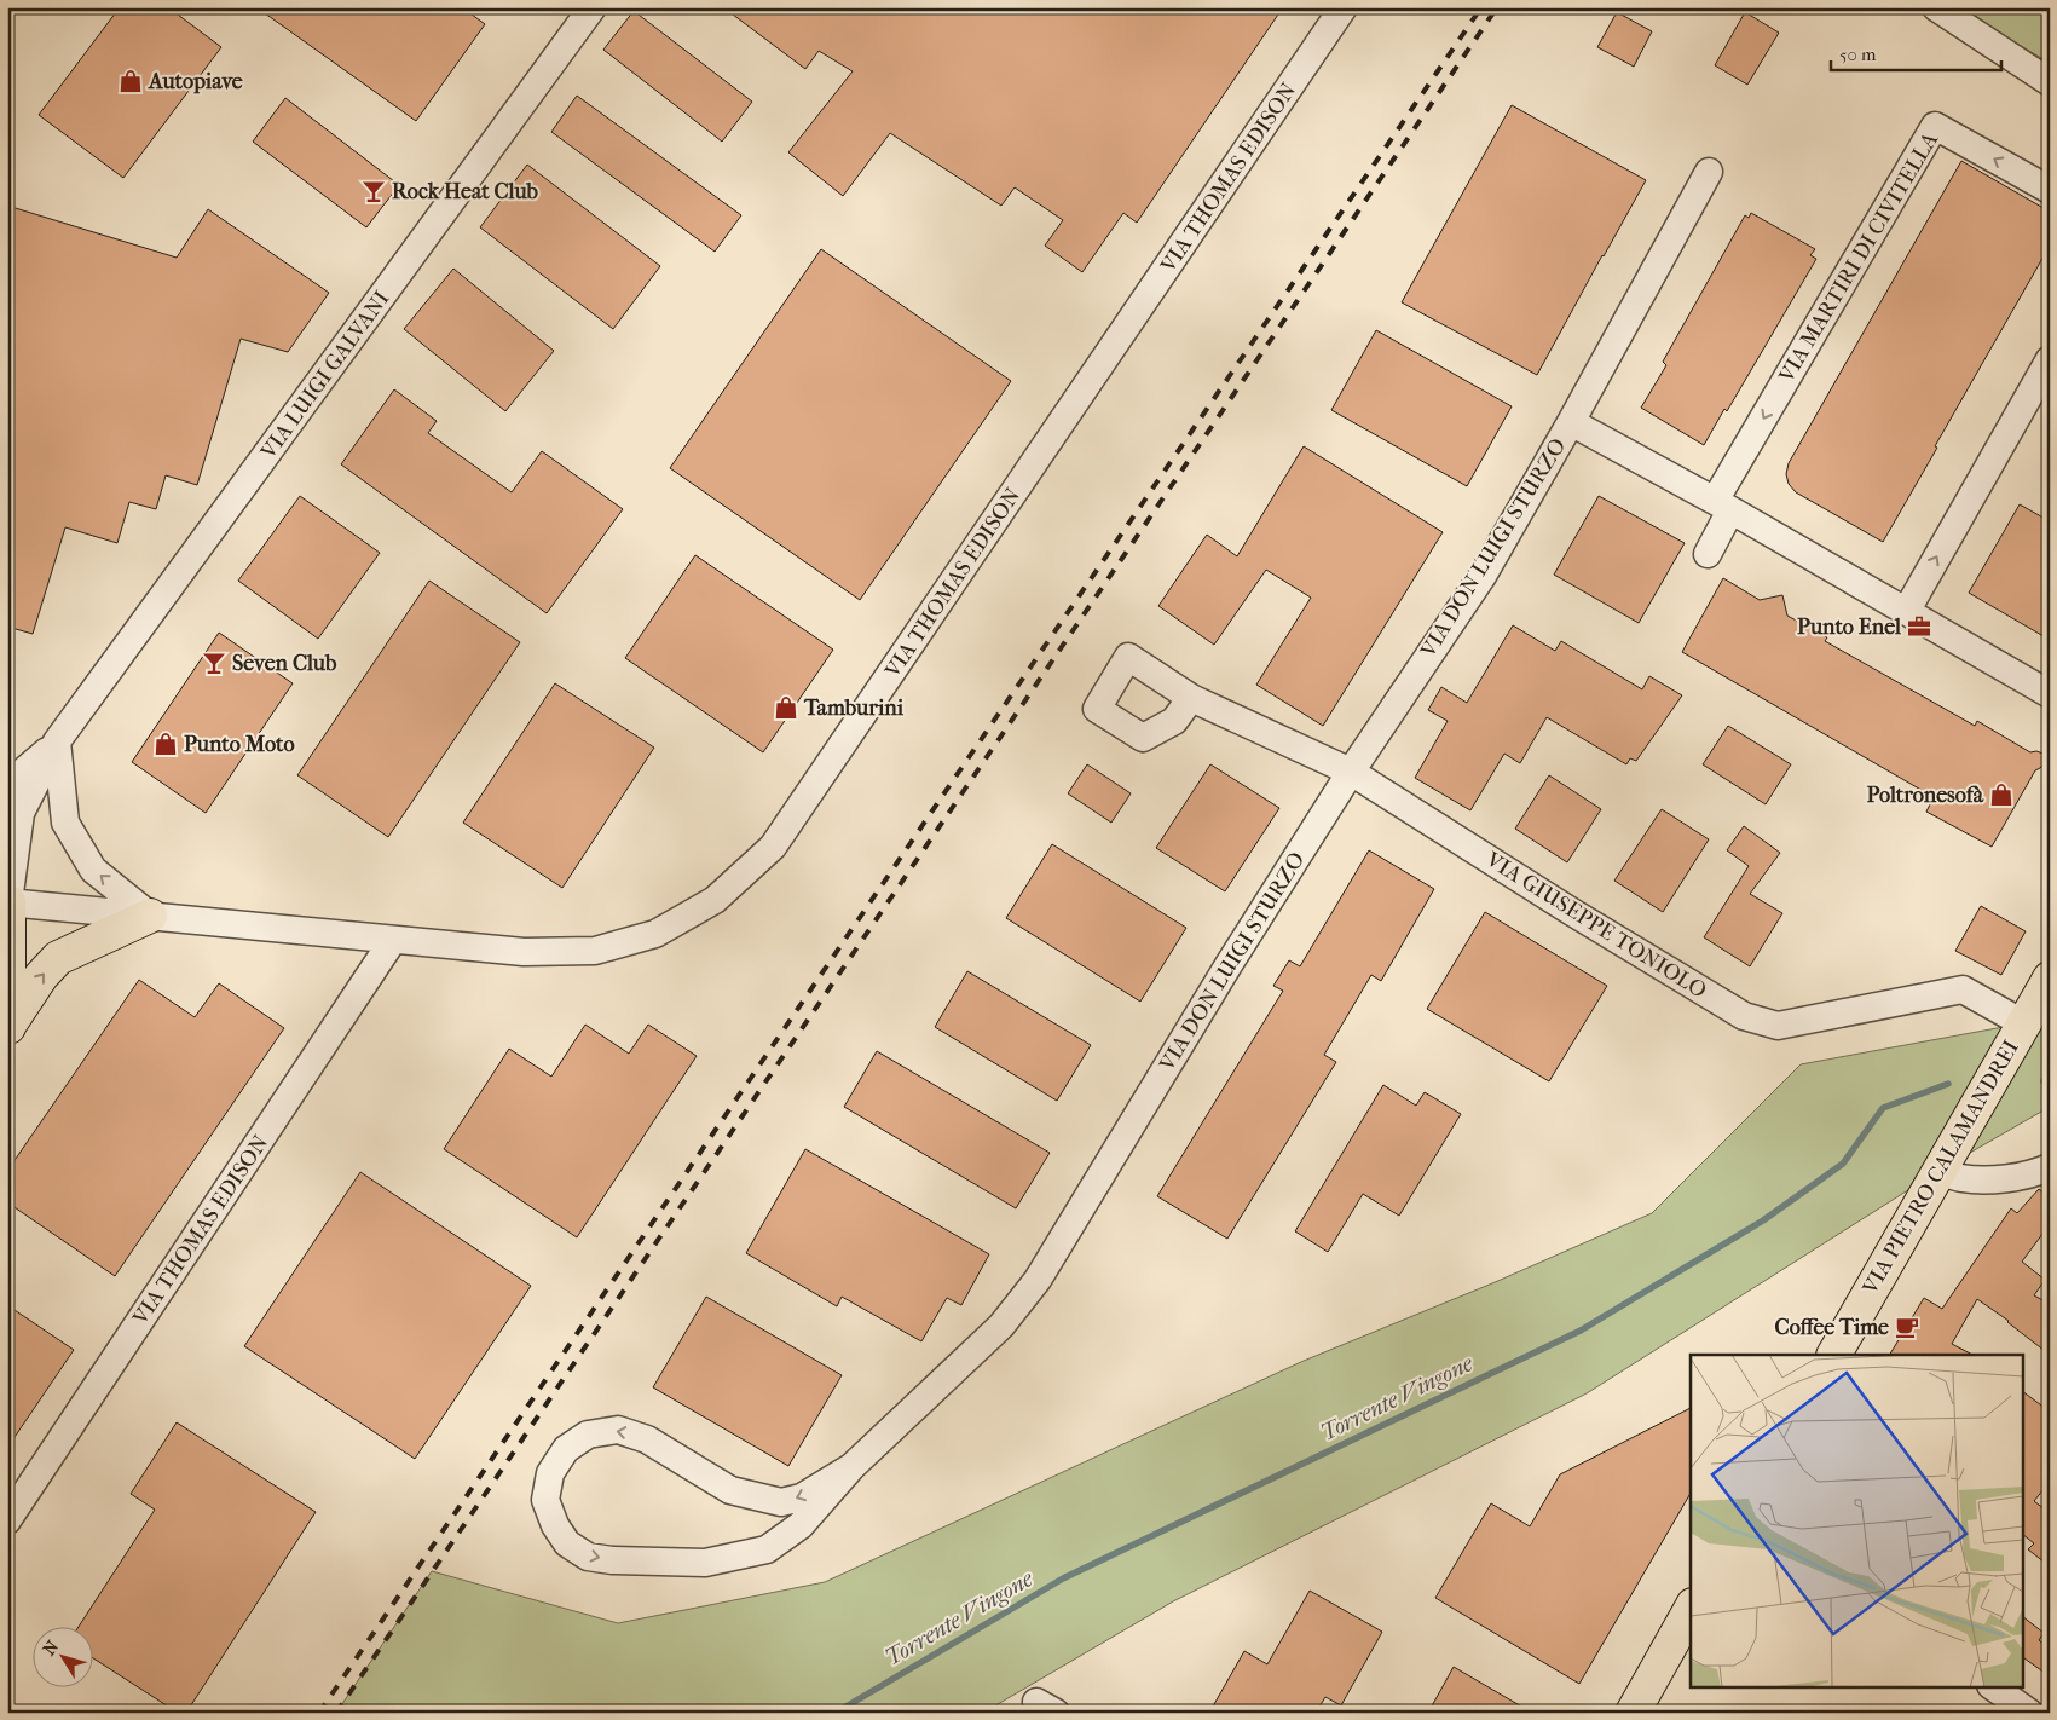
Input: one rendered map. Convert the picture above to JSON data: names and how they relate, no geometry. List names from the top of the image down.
{
  "streets": {
    "main road": ["VIA PIETRO CALAMANDREI"],
    "street": [
      "VIA THOMAS EDISON",
      "VIA MARTIRI DI CIVITELLA",
      "VIA LUIGI GALVANI",
      "VIA DON LUIGI STURZO",
      "VIA GIUSEPPE TONIOLO"
    ]
  },
  "crossings": [
    ["VIA THOMAS EDISON", "VIA LUIGI GALVANI"],
    ["VIA MARTIRI DI CIVITELLA", "VIA DON LUIGI STURZO"],
    ["VIA DON LUIGI STURZO", "VIA GIUSEPPE TONIOLO"],
    ["VIA GIUSEPPE TONIOLO", "VIA PIETRO CALAMANDREI"]
  ],
  "water": ["Torrente Vingone"],
  "places": {
    "shop": [
      "Autopiave",
      "Tamburini",
      "Punto Moto",
      "Poltronesofà"
    ],
    "bar": ["Rock Heat Club", "Seven Club"],
    "office": ["Punto Enel"],
    "cafe": ["Coffee Time"]
  },
  "scale_bar": "50 m",
  "north": "top left"
}
